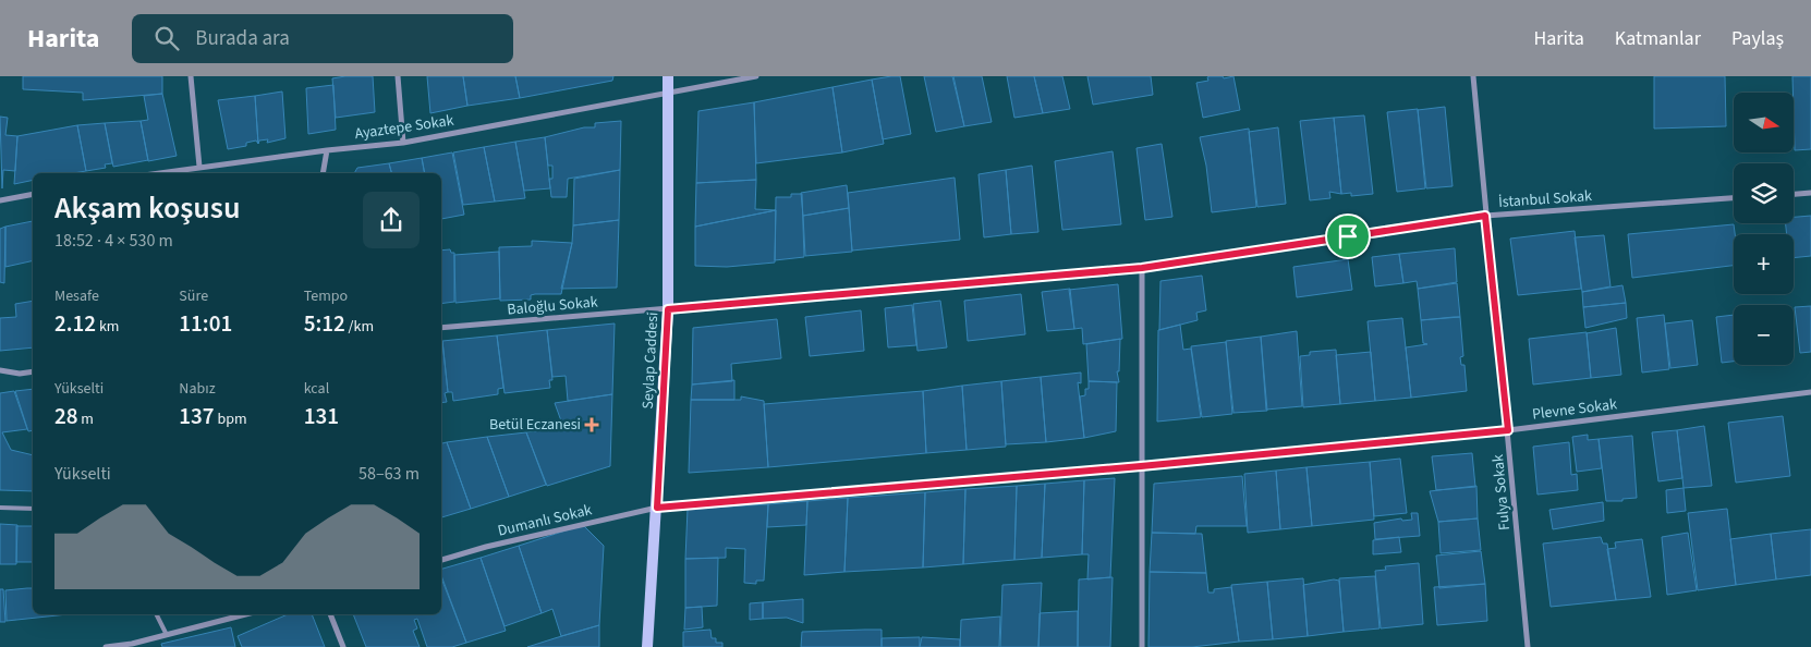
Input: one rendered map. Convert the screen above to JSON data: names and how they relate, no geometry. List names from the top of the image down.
{
  "streets": {
    "main road": ["Seylap Caddesi"],
    "street": [
      "Ayaztepe Sokak",
      "İstanbul Sokak",
      "Baloğlu Sokak",
      "Plevne Sokak",
      "Fulya Sokak",
      "Dumanlı Sokak"
    ]
  },
  "crossings": [
    ["Ayaztepe Sokak", "Seylap Caddesi"],
    ["İstanbul Sokak", "Baloğlu Sokak"],
    ["İstanbul Sokak", "Seylap Caddesi"],
    ["İstanbul Sokak", "Fulya Sokak"],
    ["Baloğlu Sokak", "Seylap Caddesi"],
    ["Seylap Caddesi", "Plevne Sokak"],
    ["Seylap Caddesi", "Dumanlı Sokak"],
    ["Plevne Sokak", "Fulya Sokak"],
    ["Plevne Sokak", "Dumanlı Sokak"]
  ],
  "places": {
    "health": ["Betül Eczanesi"]
  },
  "north": "right",
  "page": {
    "header": "Harita",
    "search": "Burada ara",
    "nav": ["Harita", "Katmanlar", "Paylaş"],
    "map_buttons": ["+", "−"],
    "heading": ["Akşam koşusu", "18:52 · 4 × 530 m"],
    "stats": [
      ["Mesafe", "2.12 km"],
      ["Süre", "11:01"],
      ["Tempo", "5:12 /km"],
      ["Yükselti", "28 m"],
      ["Nabız", "137 bpm"],
      ["kcal", "131"]
    ],
    "chart": ["Yükselti", "58–63 m"]
  }
}
